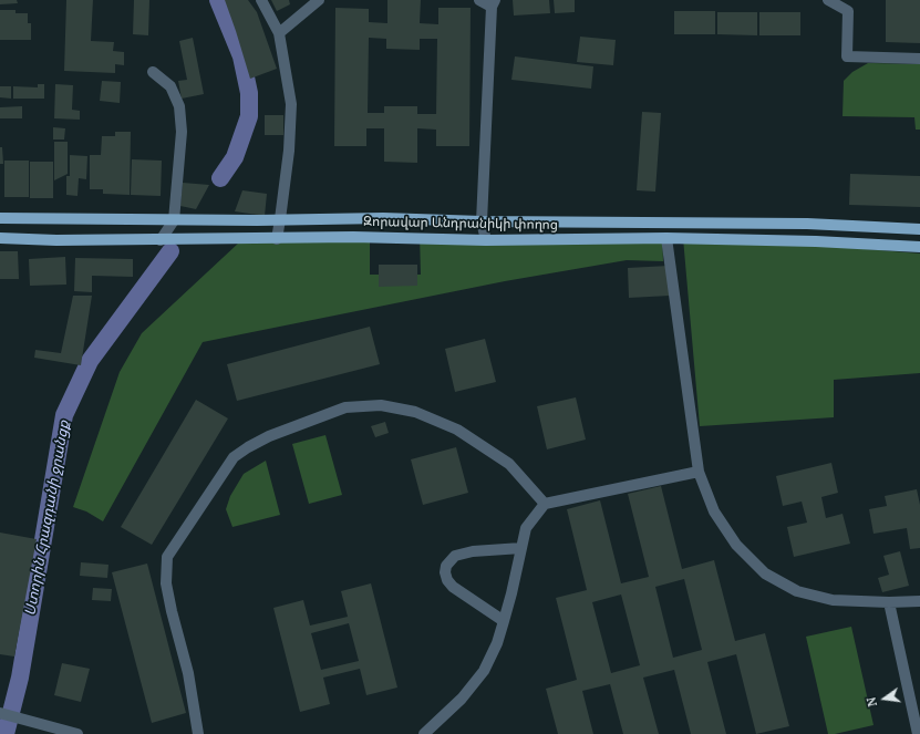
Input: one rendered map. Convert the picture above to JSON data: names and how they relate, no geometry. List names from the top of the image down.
{
  "streets": {
    "main road": ["Զորավար Անդրանիկի փողոց"]
  },
  "water": ["Ստորին Հրազդանի ջրանցք"],
  "north": "left"
}
